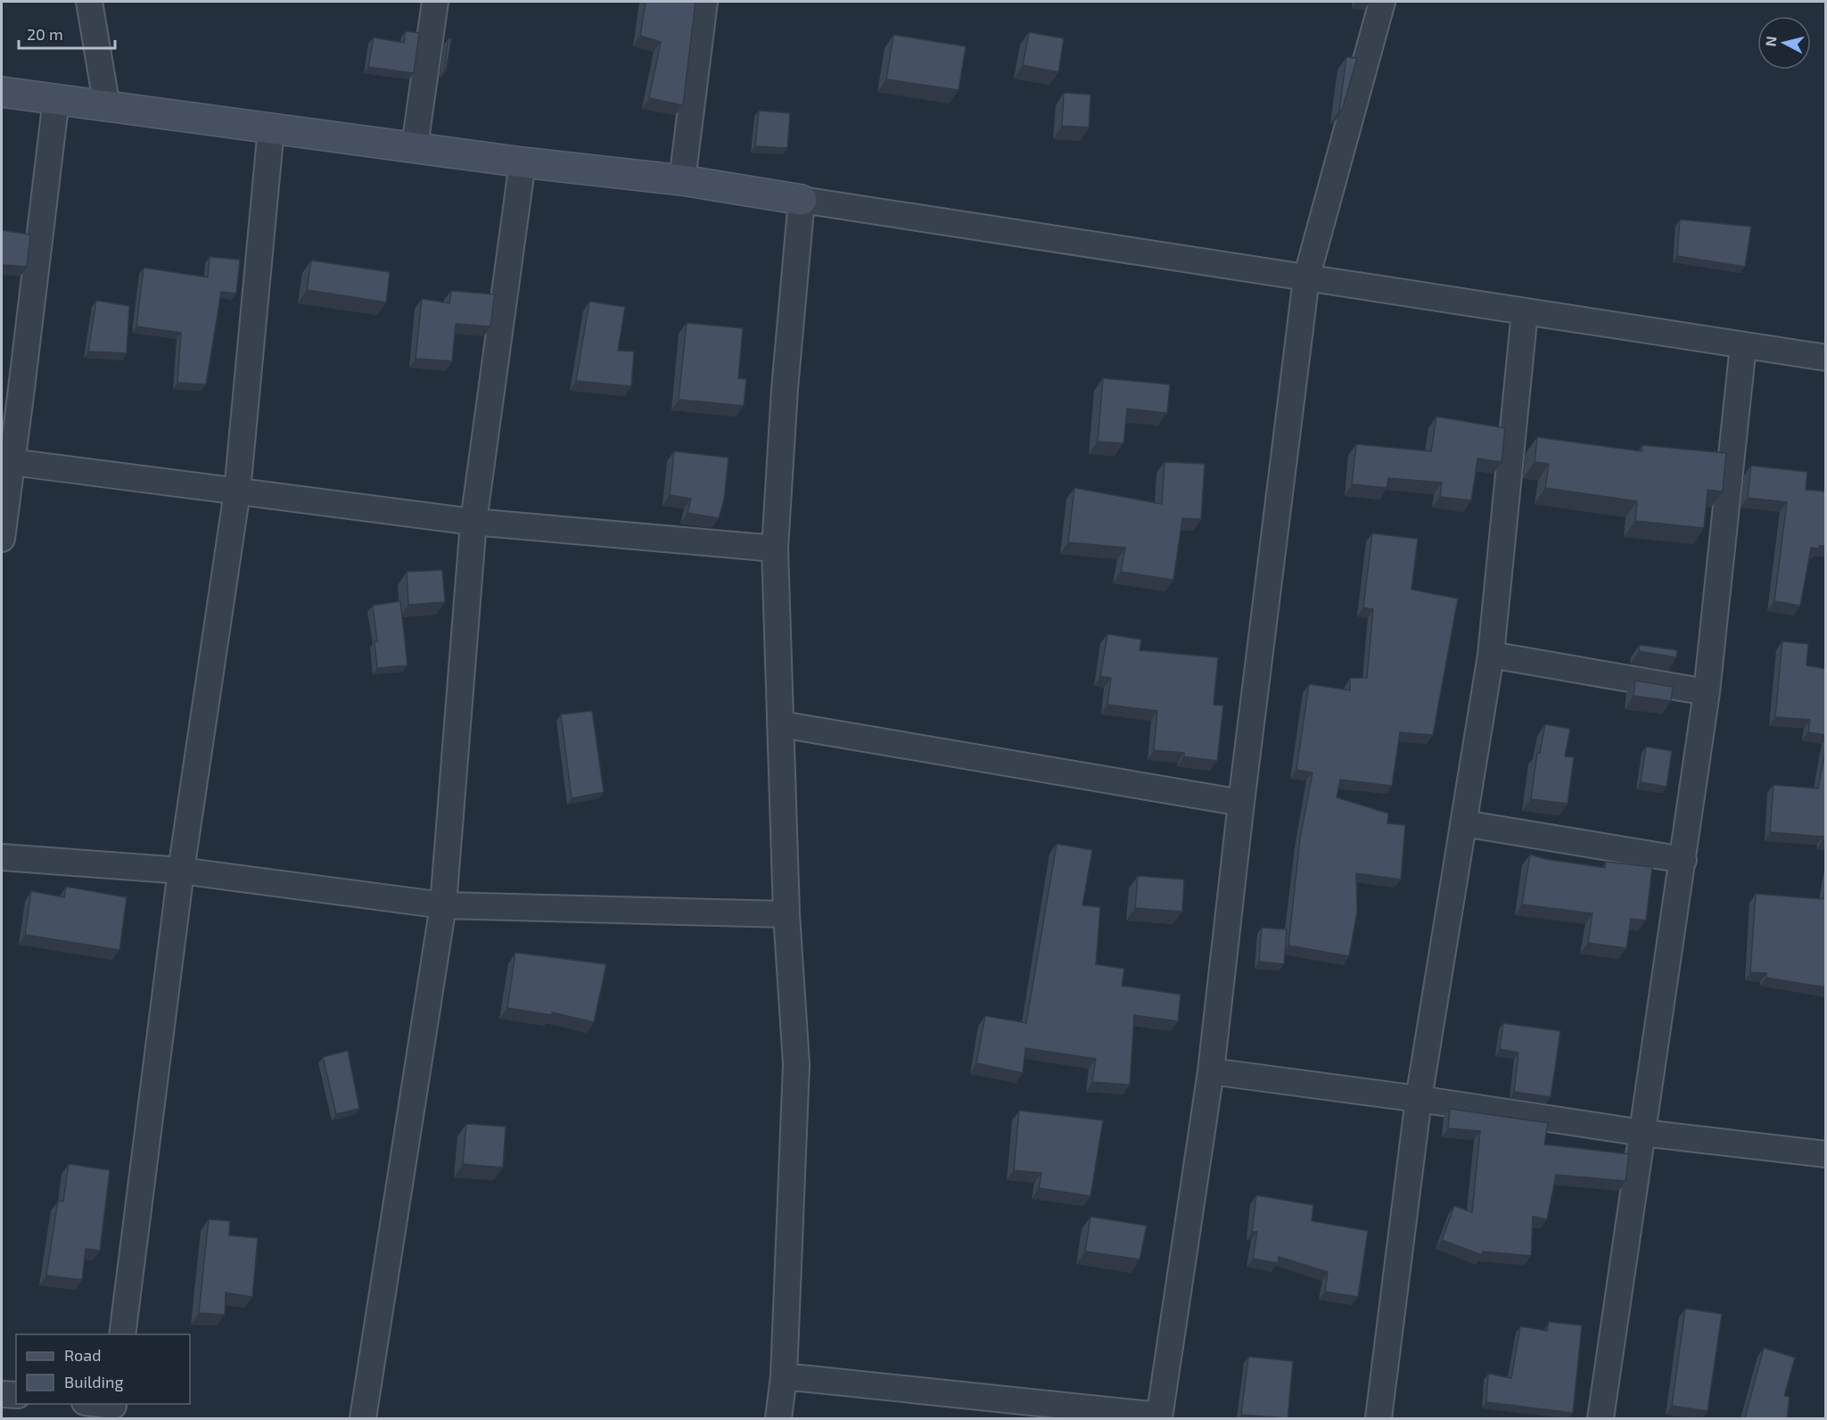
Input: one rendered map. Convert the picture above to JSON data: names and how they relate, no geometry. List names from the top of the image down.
{
  "legend": ["Road", "Building"],
  "scale_bar": "20 m",
  "north": "left"
}
